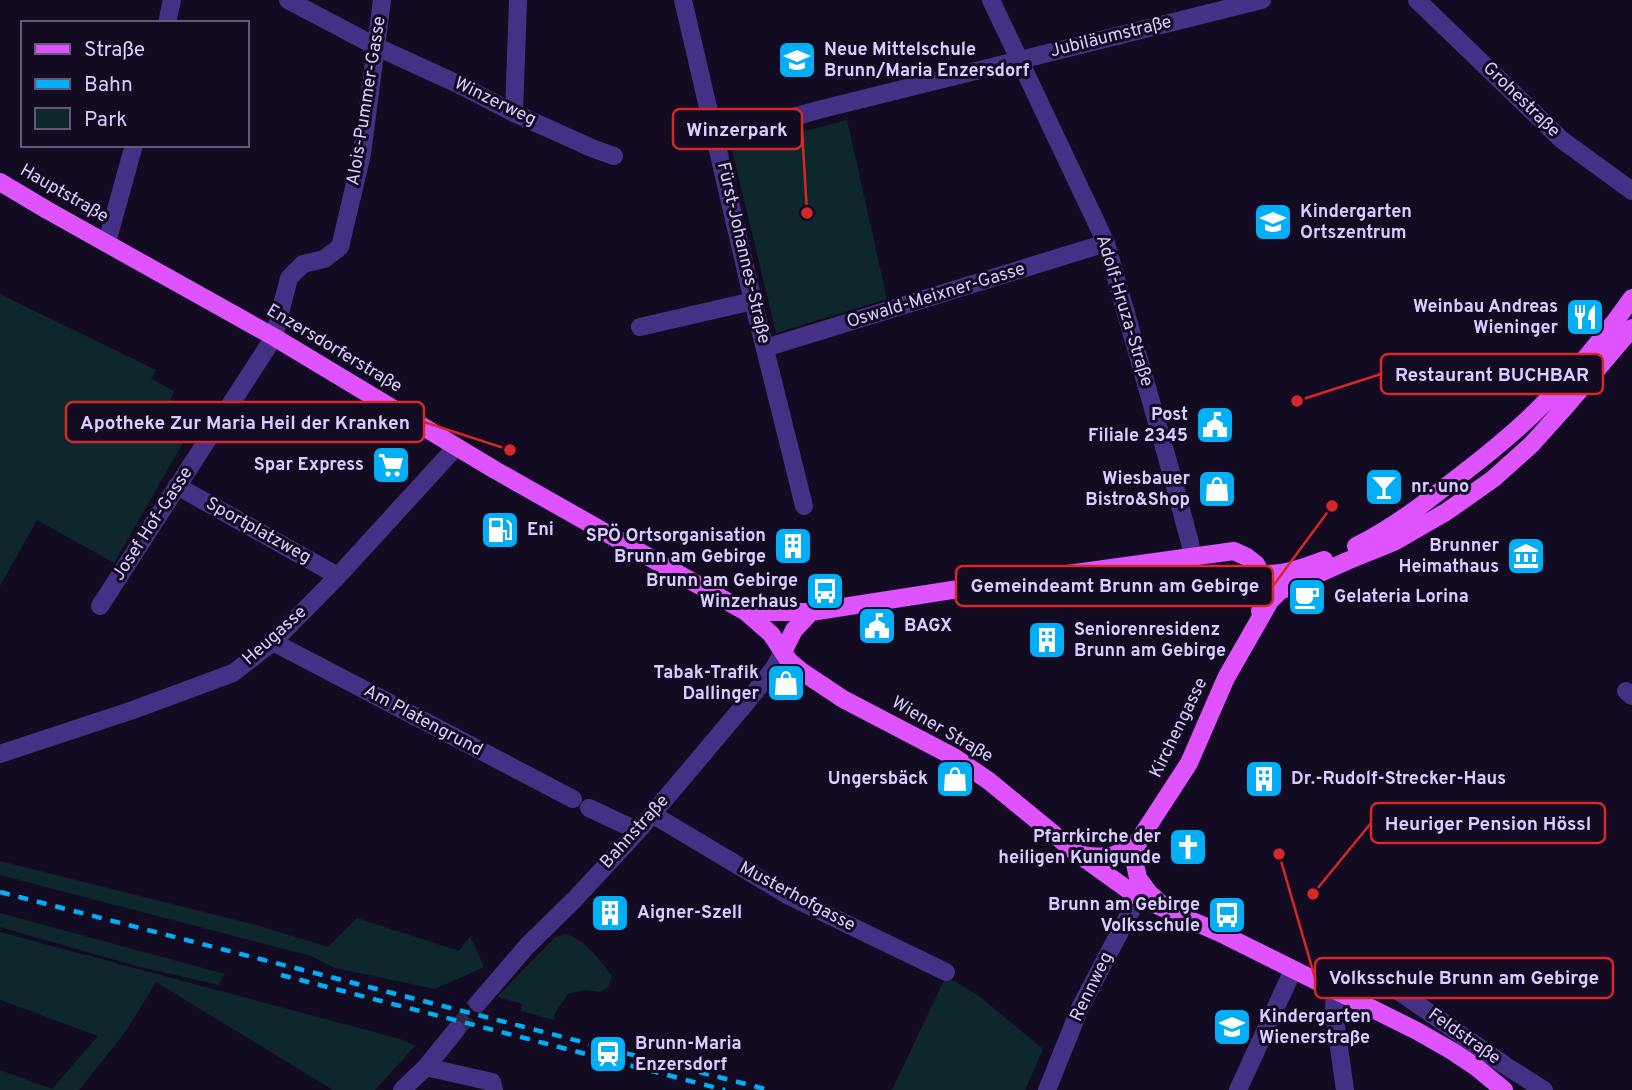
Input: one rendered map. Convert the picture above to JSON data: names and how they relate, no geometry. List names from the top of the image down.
{
  "streets": {
    "main road": [
      "Hauptstraße",
      "Enzersdorferstraße",
      "Kirchengasse",
      "Wiener Straße"
    ],
    "street": [
      "Jubiläumstraße",
      "Grohestraße",
      "Alois-Pummer-Gasse",
      "Winzerweg",
      "Fürst-Johannes-Straße",
      "Oswald-Meixner-Gasse",
      "Adolf-Hruza-Straße",
      "Josef Hof-Gasse",
      "Sportplatzweg",
      "Heugasse",
      "Am Platengrund",
      "Bahnstraße",
      "Musterhofgasse",
      "Rennweg",
      "Feldstraße"
    ]
  },
  "crossings": [
    ["Jubiläumstraße", "Fürst-Johannes-Straße"],
    ["Jubiläumstraße", "Adolf-Hruza-Straße"],
    ["Alois-Pummer-Gasse", "Winzerweg"],
    ["Alois-Pummer-Gasse", "Enzersdorferstraße"],
    ["Alois-Pummer-Gasse", "Josef Hof-Gasse"],
    ["Hauptstraße", "Enzersdorferstraße"],
    ["Fürst-Johannes-Straße", "Oswald-Meixner-Gasse"],
    ["Oswald-Meixner-Gasse", "Adolf-Hruza-Straße"],
    ["Enzersdorferstraße", "Josef Hof-Gasse"],
    ["Enzersdorferstraße", "Heugasse"],
    ["Enzersdorferstraße", "Wiener Straße"],
    ["Enzersdorferstraße", "Bahnstraße"],
    ["Josef Hof-Gasse", "Sportplatzweg"],
    ["Sportplatzweg", "Heugasse"],
    ["Heugasse", "Am Platengrund"],
    ["Am Platengrund", "Bahnstraße"],
    ["Kirchengasse", "Wiener Straße"],
    ["Wiener Straße", "Bahnstraße"],
    ["Wiener Straße", "Rennweg"],
    ["Bahnstraße", "Musterhofgasse"]
  ],
  "places": {
    "school or university": ["Neue Mittelschule Brunn/Maria Enzersdorf", "Kindergarten Ortszentrum", "Kindergarten Wienerstraße"],
    "other": [
      "Winzerpark",
      "Restaurant BUCHBAR",
      "Apotheke Zur Maria Heil der Kranken",
      "Gemeindeamt Brunn am Gebirge",
      "Volksschule Brunn am Gebirge",
      "Heuriger Pension Hössl"
    ],
    "restaurant": ["Weinbau Andreas Wieninger"],
    "public building": ["Post Filiale 2345", "BAGX"],
    "supermarket": ["Spar Express"],
    "bar": ["nr. uno"],
    "shop": ["Wiesbauer Bistro&Shop", "Tabak-Trafik Dallinger", "Ungersbäck"],
    "fuel station": ["Eni"],
    "building": [
      "SPÖ Ortsorganisation Brunn am Gebirge",
      "Seniorenresidenz Brunn am Gebirge",
      "Dr.-Rudolf-Strecker-Haus",
      "Aigner-Szell"
    ],
    "museum": ["Brunner Heimathaus"],
    "bus stop": ["Brunn am Gebirge Winzerhaus", "Brunn am Gebirge Volksschule"],
    "cafe": ["Gelateria Lorina"],
    "church": ["Pfarrkirche der heiligen Kunigunde"],
    "station": ["Brunn-Maria Enzersdorf"]
  },
  "legend": ["Straße", "Bahn", "Park"]
}
